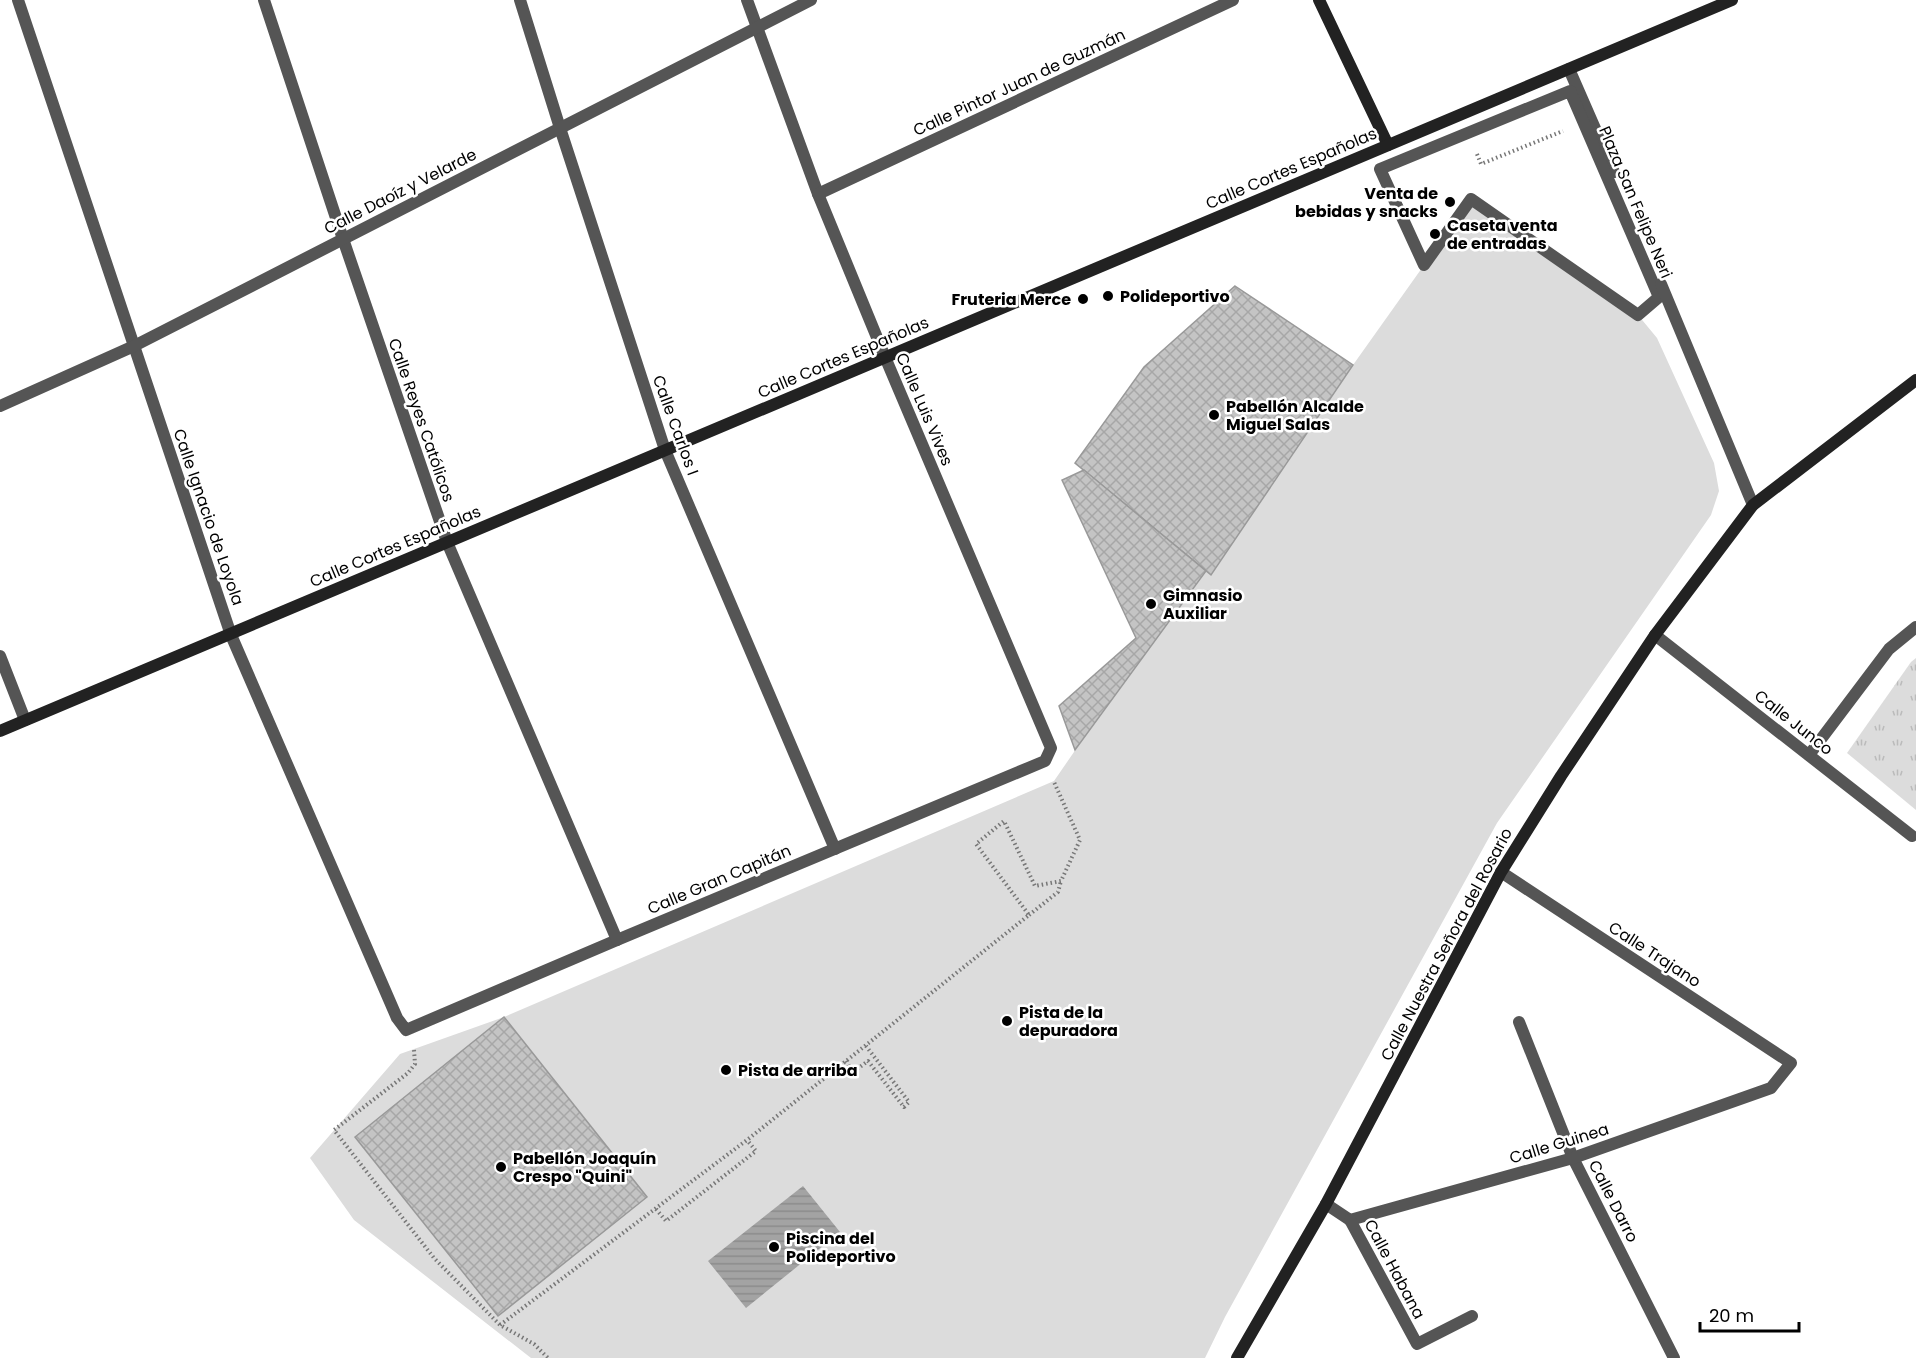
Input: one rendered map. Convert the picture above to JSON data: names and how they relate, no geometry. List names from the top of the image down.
{
  "streets": {
    "street": [
      "Calle Pintor Juan de Guzmán",
      "Calle Cortes Españolas",
      "Calle Daoíz y Velarde",
      "Plaza San Felipe Neri",
      "Calle Luis Vives",
      "Calle Reyes Católicos",
      "Calle Carlos I",
      "Calle Ignacio de Loyola",
      "Calle Junco",
      "Calle Gran Capitán",
      "Calle Nuestra Señora del Rosario",
      "Calle Trajano",
      "Calle Guinea",
      "Calle Darro",
      "Calle Habana"
    ]
  },
  "crossings": [
    ["Calle Pintor Juan de Guzmán", "Calle Luis Vives"],
    ["Calle Cortes Españolas", "Plaza San Felipe Neri"],
    ["Calle Cortes Españolas", "Calle Luis Vives"],
    ["Calle Cortes Españolas", "Calle Reyes Católicos"],
    ["Calle Cortes Españolas", "Calle Carlos I"],
    ["Calle Cortes Españolas", "Calle Ignacio de Loyola"],
    ["Calle Daoíz y Velarde", "Calle Luis Vives"],
    ["Calle Daoíz y Velarde", "Calle Reyes Católicos"],
    ["Calle Daoíz y Velarde", "Calle Carlos I"],
    ["Calle Daoíz y Velarde", "Calle Ignacio de Loyola"],
    ["Plaza San Felipe Neri", "Calle Nuestra Señora del Rosario"],
    ["Calle Luis Vives", "Calle Gran Capitán"],
    ["Calle Reyes Católicos", "Calle Gran Capitán"],
    ["Calle Carlos I", "Calle Gran Capitán"],
    ["Calle Ignacio de Loyola", "Calle Gran Capitán"],
    ["Calle Junco", "Calle Nuestra Señora del Rosario"],
    ["Calle Nuestra Señora del Rosario", "Calle Trajano"],
    ["Calle Trajano", "Calle Guinea"],
    ["Calle Guinea", "Calle Darro"],
    ["Calle Guinea", "Calle Habana"]
  ],
  "places": [
    "Venta de bebidas y snacks",
    "Caseta venta de entradas",
    "Polideportivo",
    "Fruteria Merce",
    "Pabellón Alcalde Miguel Salas",
    "Gimnasio Auxiliar",
    "Pista de la depuradora",
    "Pista de arriba",
    "Pabellón Joaquín Crespo \"Quini\"",
    "Piscina del Polideportivo"
  ],
  "scale_bar": "20 m"
}
